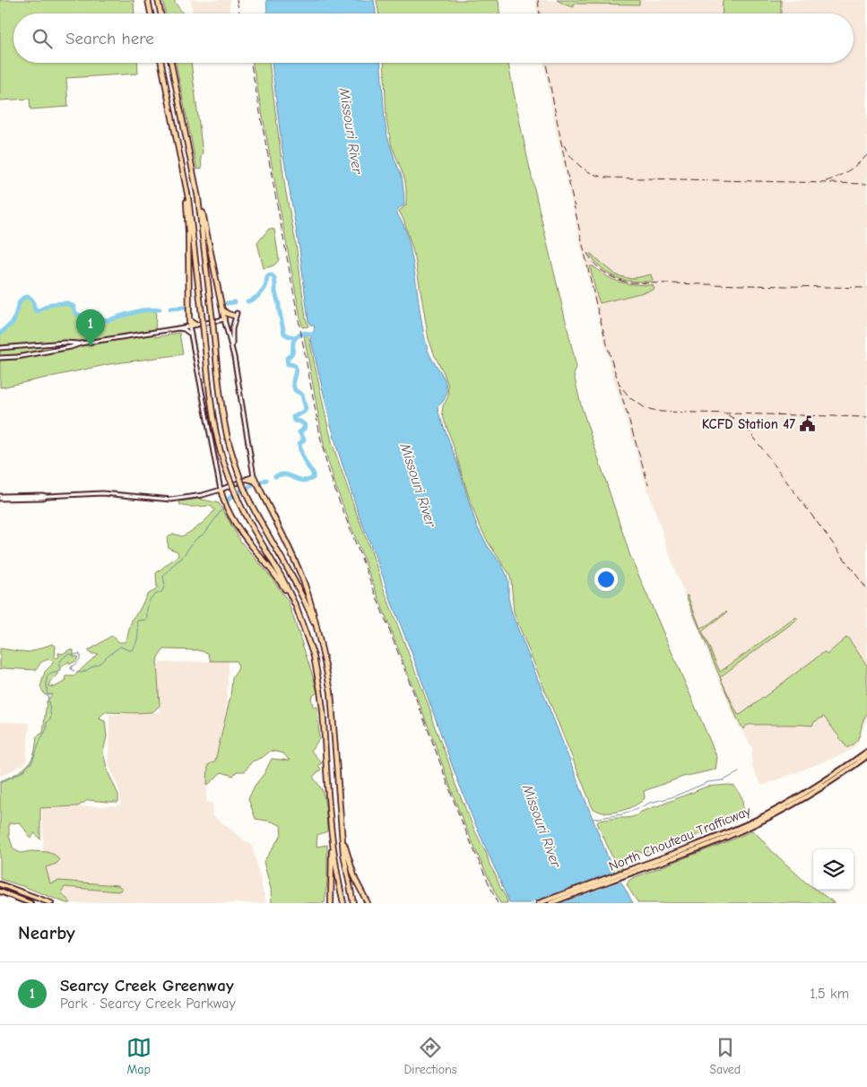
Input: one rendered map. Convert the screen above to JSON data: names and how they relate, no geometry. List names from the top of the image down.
{
  "streets": {
    "main road": ["North Chouteau Trafficway"]
  },
  "water": ["Missouri River"],
  "places": {
    "public building": ["KCFD Station 47"]
  },
  "page": {
    "search": "Search here",
    "pins": "1",
    "heading": "Nearby",
    "list": [
      {
        "mark": "1",
        "name": "Searcy Creek Greenway",
        "note": "Park · Searcy Creek Parkway",
        "value": "1.5 km"
      }
    ],
    "nav": ["Map", "Directions", "Saved"]
  }
}
